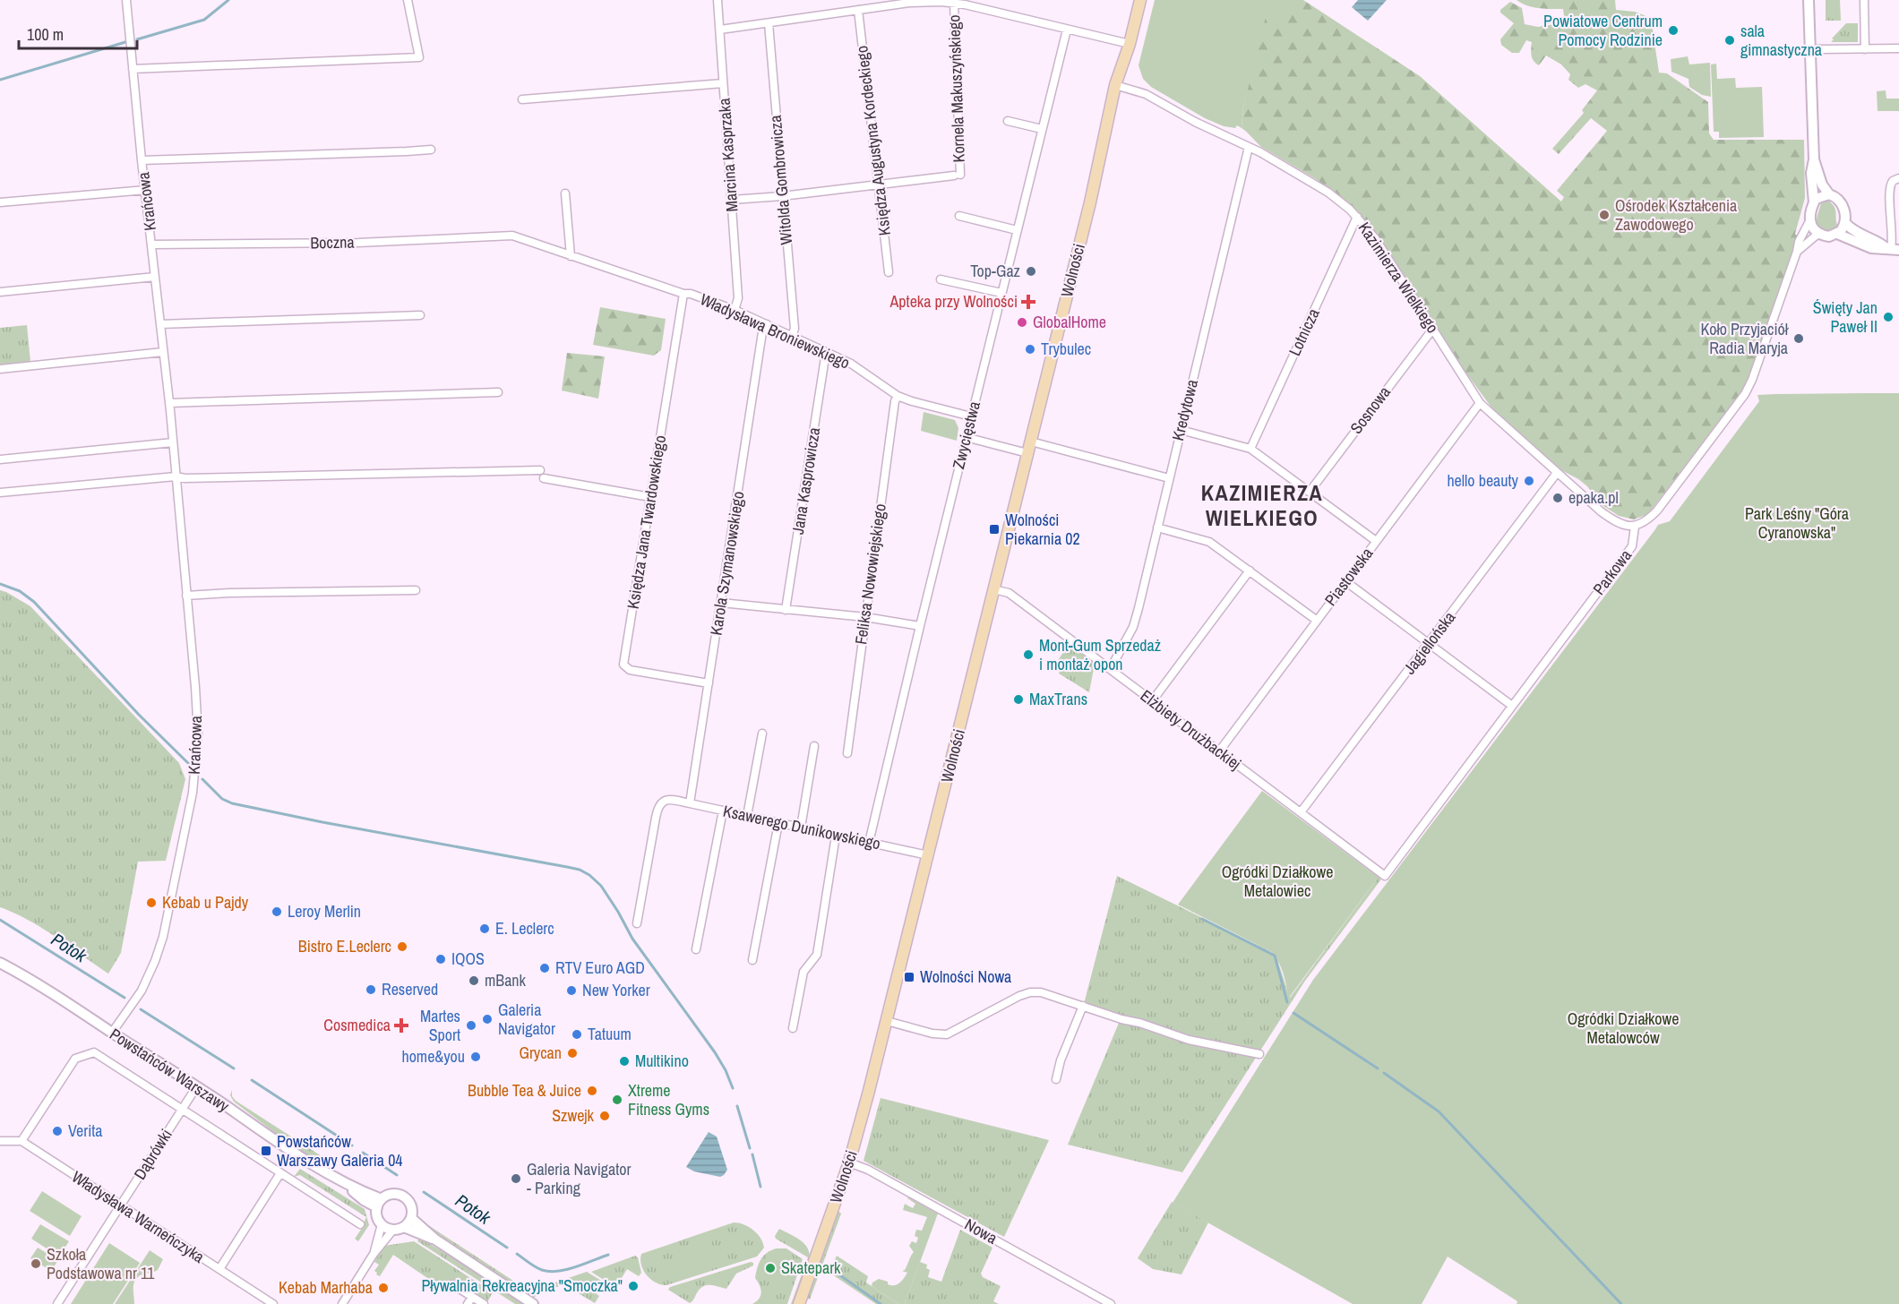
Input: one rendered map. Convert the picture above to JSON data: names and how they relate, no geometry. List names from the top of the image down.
{
  "streets": {
    "main road": ["Wolności"],
    "street": [
      "Kornela Makuszyńskiego",
      "Księdza Augustyna Kordeckiego",
      "Marcina Kasprzaka",
      "Witolda Gombrowicza",
      "Krańcowa",
      "Boczna",
      "Kazimierza Wielkiego",
      "Władysława Broniewskiego",
      "Lotnicza",
      "Kredytowa",
      "Sosnowa",
      "Zwycięstwa",
      "Jana Kasprowicza",
      "Księdza Jana Twardowskiego",
      "Karola Szymanowskiego",
      "Parkowa",
      "Feliksa Nowowiejskiego",
      "Piastowska",
      "Jagiellońska",
      "Elżbiety Drużbackiej",
      "Ksawerego Dunikowskiego",
      "Powstańców Warszawy",
      "Dąbrówki",
      "Władysława Warneńczyka",
      "Nowa"
    ]
  },
  "crossings": [
    ["Kornela Makuszyńskiego", "Księdza Augustyna Kordeckiego"],
    ["Marcina Kasprzaka", "Władysława Broniewskiego"],
    ["Witolda Gombrowicza", "Władysława Broniewskiego"],
    ["Krańcowa", "Boczna"],
    ["Krańcowa", "Powstańców Warszawy"],
    ["Boczna", "Władysława Broniewskiego"],
    ["Wolności", "Kazimierza Wielkiego"],
    ["Wolności", "Elżbiety Drużbackiej"],
    ["Wolności", "Ksawerego Dunikowskiego"],
    ["Wolności", "Nowa"],
    ["Kazimierza Wielkiego", "Lotnicza"],
    ["Kazimierza Wielkiego", "Kredytowa"],
    ["Kazimierza Wielkiego", "Sosnowa"],
    ["Kazimierza Wielkiego", "Parkowa"],
    ["Kazimierza Wielkiego", "Piastowska"],
    ["Kazimierza Wielkiego", "Jagiellońska"],
    ["Władysława Broniewskiego", "Zwycięstwa"],
    ["Władysława Broniewskiego", "Jana Kasprowicza"],
    ["Władysława Broniewskiego", "Księdza Jana Twardowskiego"],
    ["Władysława Broniewskiego", "Karola Szymanowskiego"],
    ["Władysława Broniewskiego", "Feliksa Nowowiejskiego"],
    ["Kredytowa", "Elżbiety Drużbackiej"],
    ["Zwycięstwa", "Ksawerego Dunikowskiego"],
    ["Księdza Jana Twardowskiego", "Karola Szymanowskiego"],
    ["Karola Szymanowskiego", "Ksawerego Dunikowskiego"],
    ["Parkowa", "Elżbiety Drużbackiej"],
    ["Piastowska", "Elżbiety Drużbackiej"],
    ["Jagiellońska", "Elżbiety Drużbackiej"],
    ["Powstańców Warszawy", "Dąbrówki"],
    ["Dąbrówki", "Władysława Warneńczyka"]
  ],
  "districts": ["KAZIMIERZA WIELKIEGO"],
  "water": ["Potok"],
  "parks": ["Park Leśny \"Góra Cyranowska\"", "Ogródki Działkowe Metalowiec", "Ogródki Działkowe Metalowców"],
  "places": {
    "other": [
      "Powiatowe Centrum Pomocy Rodzinie",
      "sala gimnastyczna",
      "Ośrodek Kształcenia Zawodowego",
      "Top-Gaz",
      "Święty Jan Paweł II",
      "GlobalHome",
      "Koło Przyjaciół Radia Maryja",
      "Trybulec",
      "hello beauty",
      "epaka.pl",
      "Mont-Gum Sprzedaż i montaż opon",
      "MaxTrans",
      "Kebab u Pajdy",
      "Leroy Merlin",
      "E. Leclerc",
      "Bistro E.Leclerc",
      "IQOS",
      "RTV Euro AGD",
      "mBank",
      "Reserved",
      "New Yorker",
      "Galeria Navigator",
      "Martes Sport",
      "Tatuum",
      "Grycan",
      "home&you",
      "Multikino",
      "Bubble Tea & Juice",
      "Xtreme Fitness Gyms",
      "Szwejk",
      "Verita",
      "Galeria Navigator - Parking",
      "Szkoła Podstawowa nr 11",
      "Skatepark",
      "Pływalnia Rekreacyjna \"Smoczka\"",
      "Kebab Marhaba"
    ],
    "health": ["Apteka przy Wolności", "Cosmedica"],
    "transit": ["Wolności Piekarnia 02", "Wolności Nowa", "Powstańców Warszawy Galeria 04"]
  },
  "scale_bar": "100 m"
}
